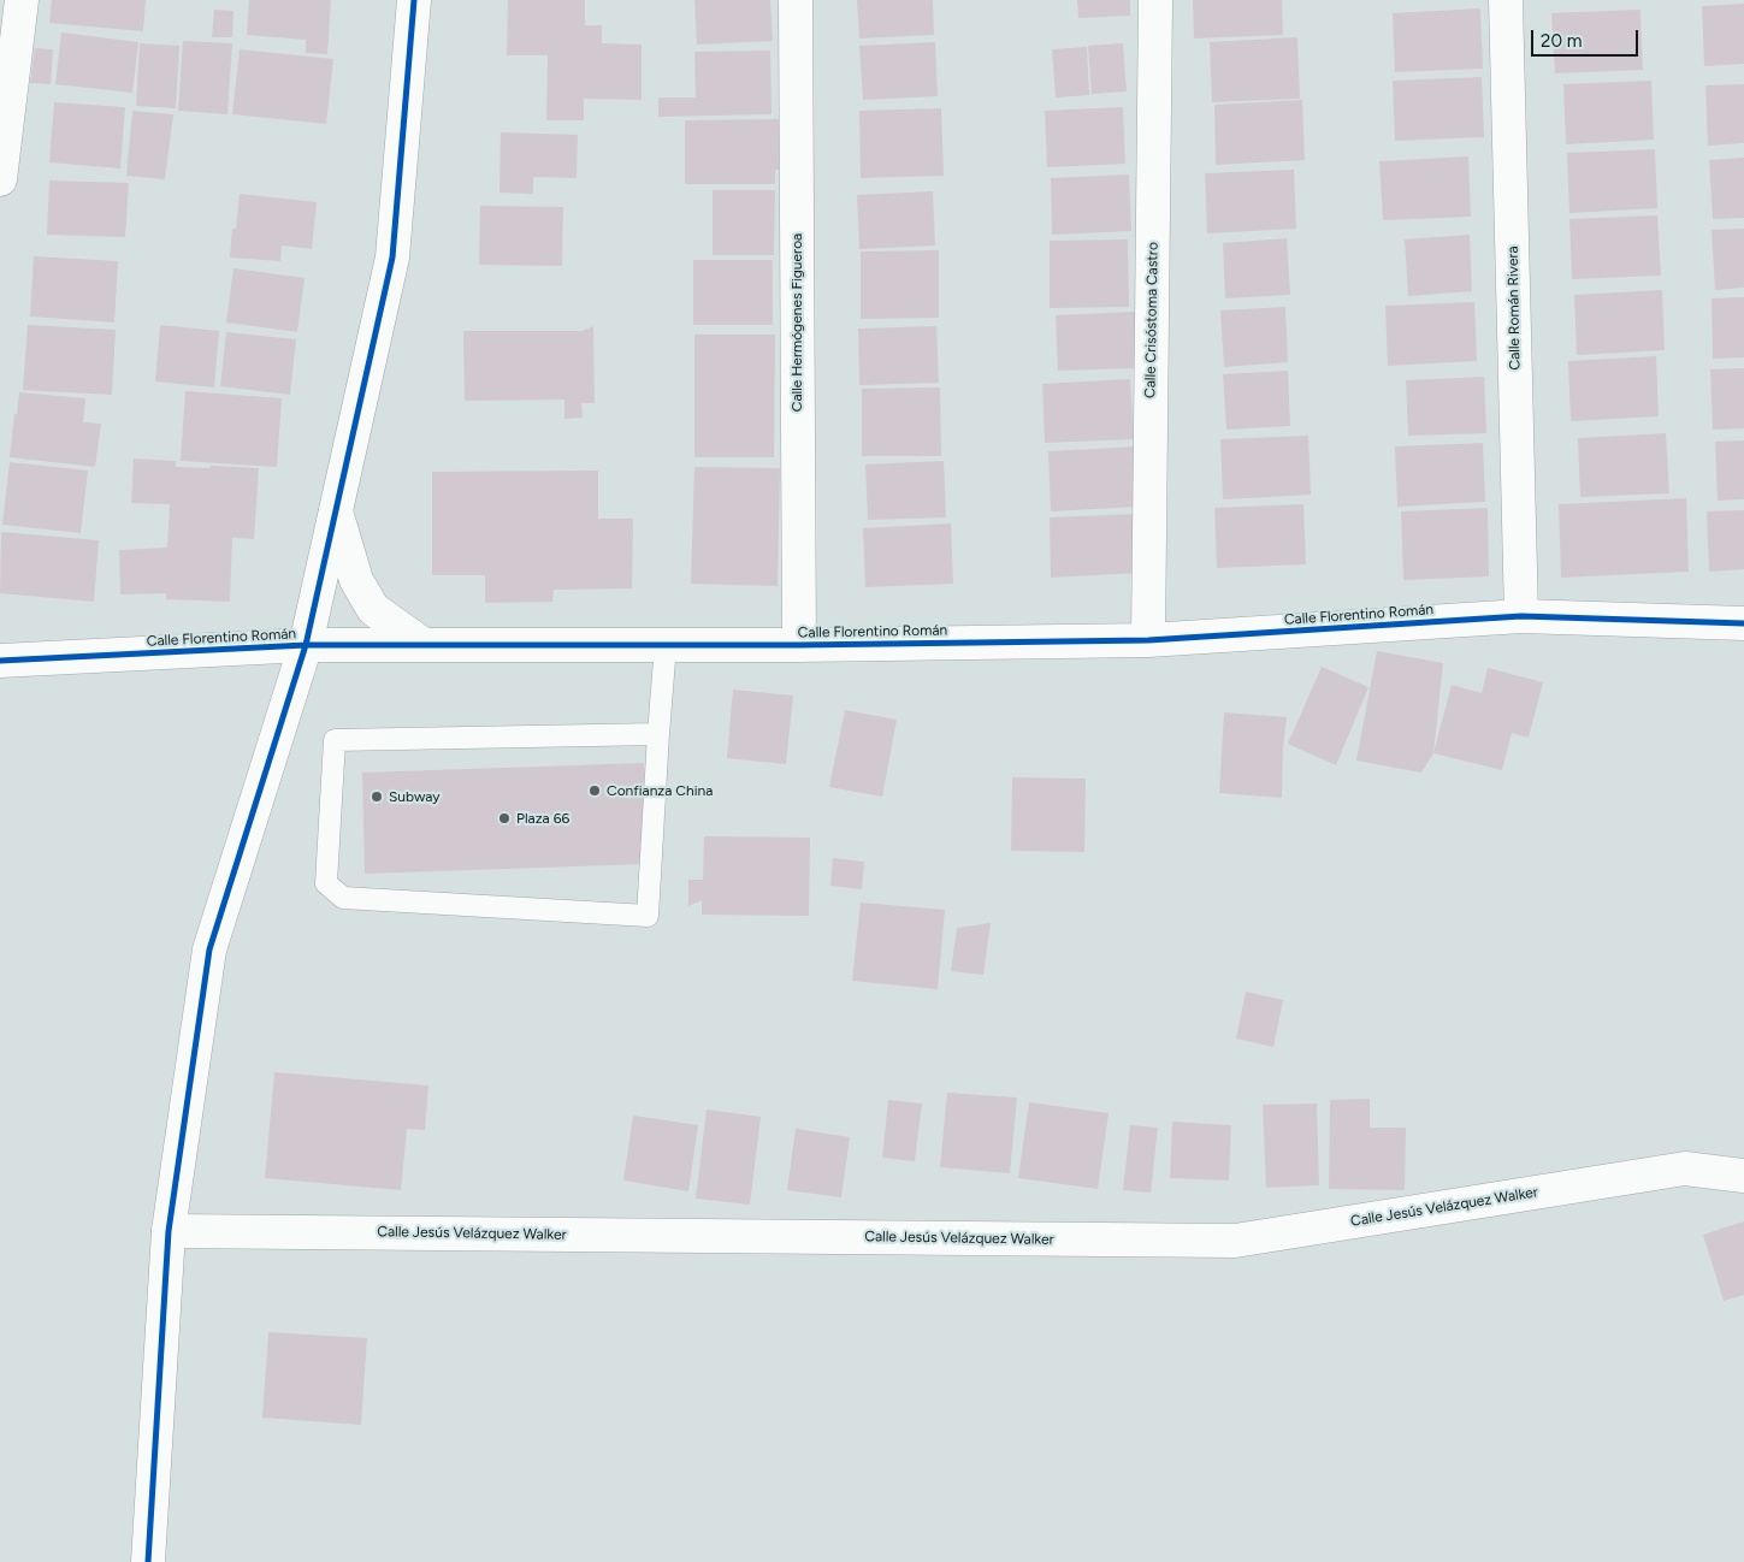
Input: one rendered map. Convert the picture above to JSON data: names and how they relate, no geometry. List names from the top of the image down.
{
  "streets": {
    "street": [
      "Calle Román Rivera",
      "Calle Crisóstoma Castro",
      "Calle Hermógenes Figueroa",
      "Calle Florentino Román",
      "Calle Jesús Velázquez Walker"
    ]
  },
  "crossings": [
    ["Calle Román Rivera", "Calle Florentino Román"],
    ["Calle Crisóstoma Castro", "Calle Florentino Román"],
    ["Calle Hermógenes Figueroa", "Calle Florentino Román"]
  ],
  "places": ["Confianza China", "Subway", "Plaza 66"],
  "scale_bar": "20 m"
}
